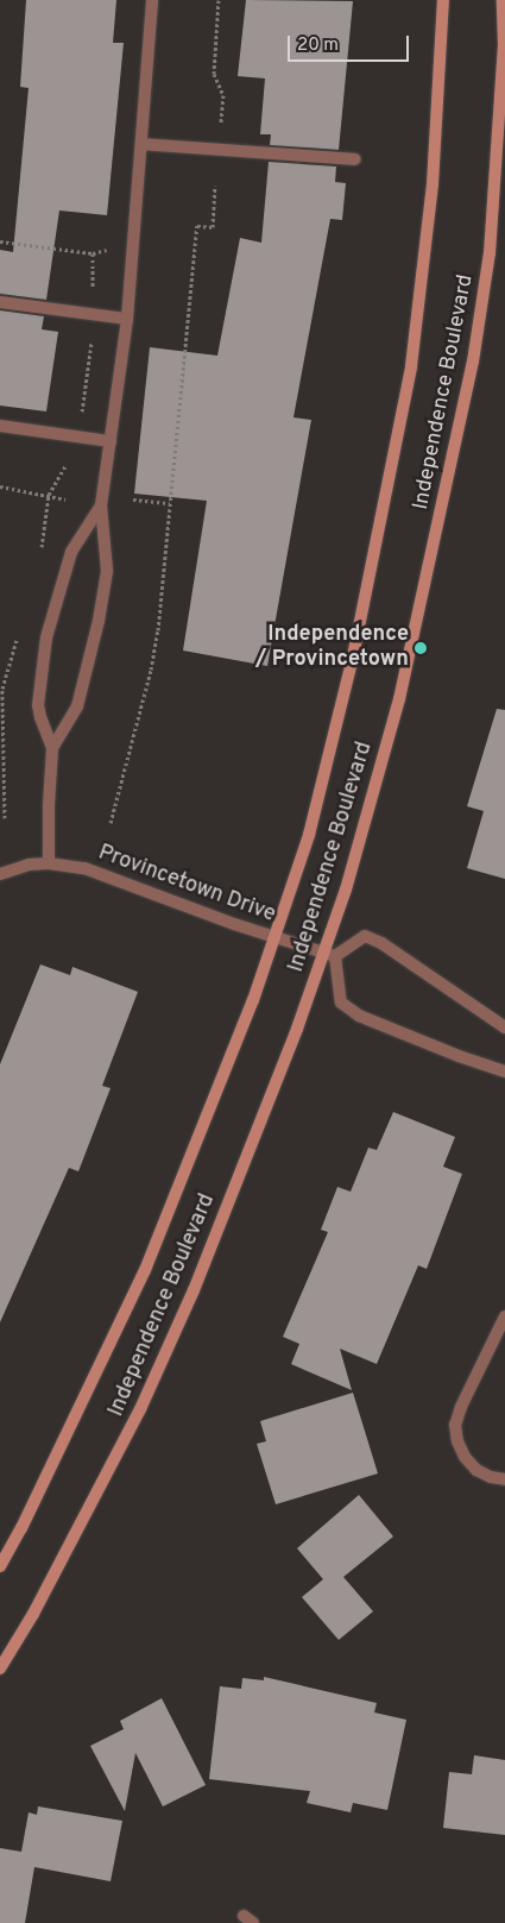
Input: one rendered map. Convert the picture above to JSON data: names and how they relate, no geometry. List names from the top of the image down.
{
  "streets": {
    "street": ["Independence Boulevard", "Provincetown Drive"]
  },
  "crossings": [
    ["Independence Boulevard", "Provincetown Drive"]
  ],
  "places": ["Independence / Provincetown"],
  "scale_bar": "20 m"
}
